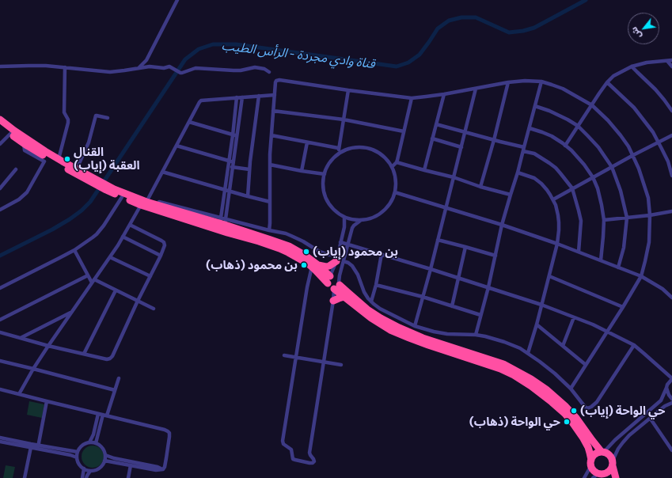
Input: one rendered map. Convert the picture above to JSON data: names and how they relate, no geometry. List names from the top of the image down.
{
  "water": ["قناة وادي مجردة - الرأس الطيب"],
  "places": [
    "القنال العقبة (إياب)",
    "بن محمود (إياب)",
    "بن محمود (ذهاب)",
    "حي الواحة (إياب)",
    "حي الواحة (ذهاب)"
  ],
  "north": "bottom left"
}
